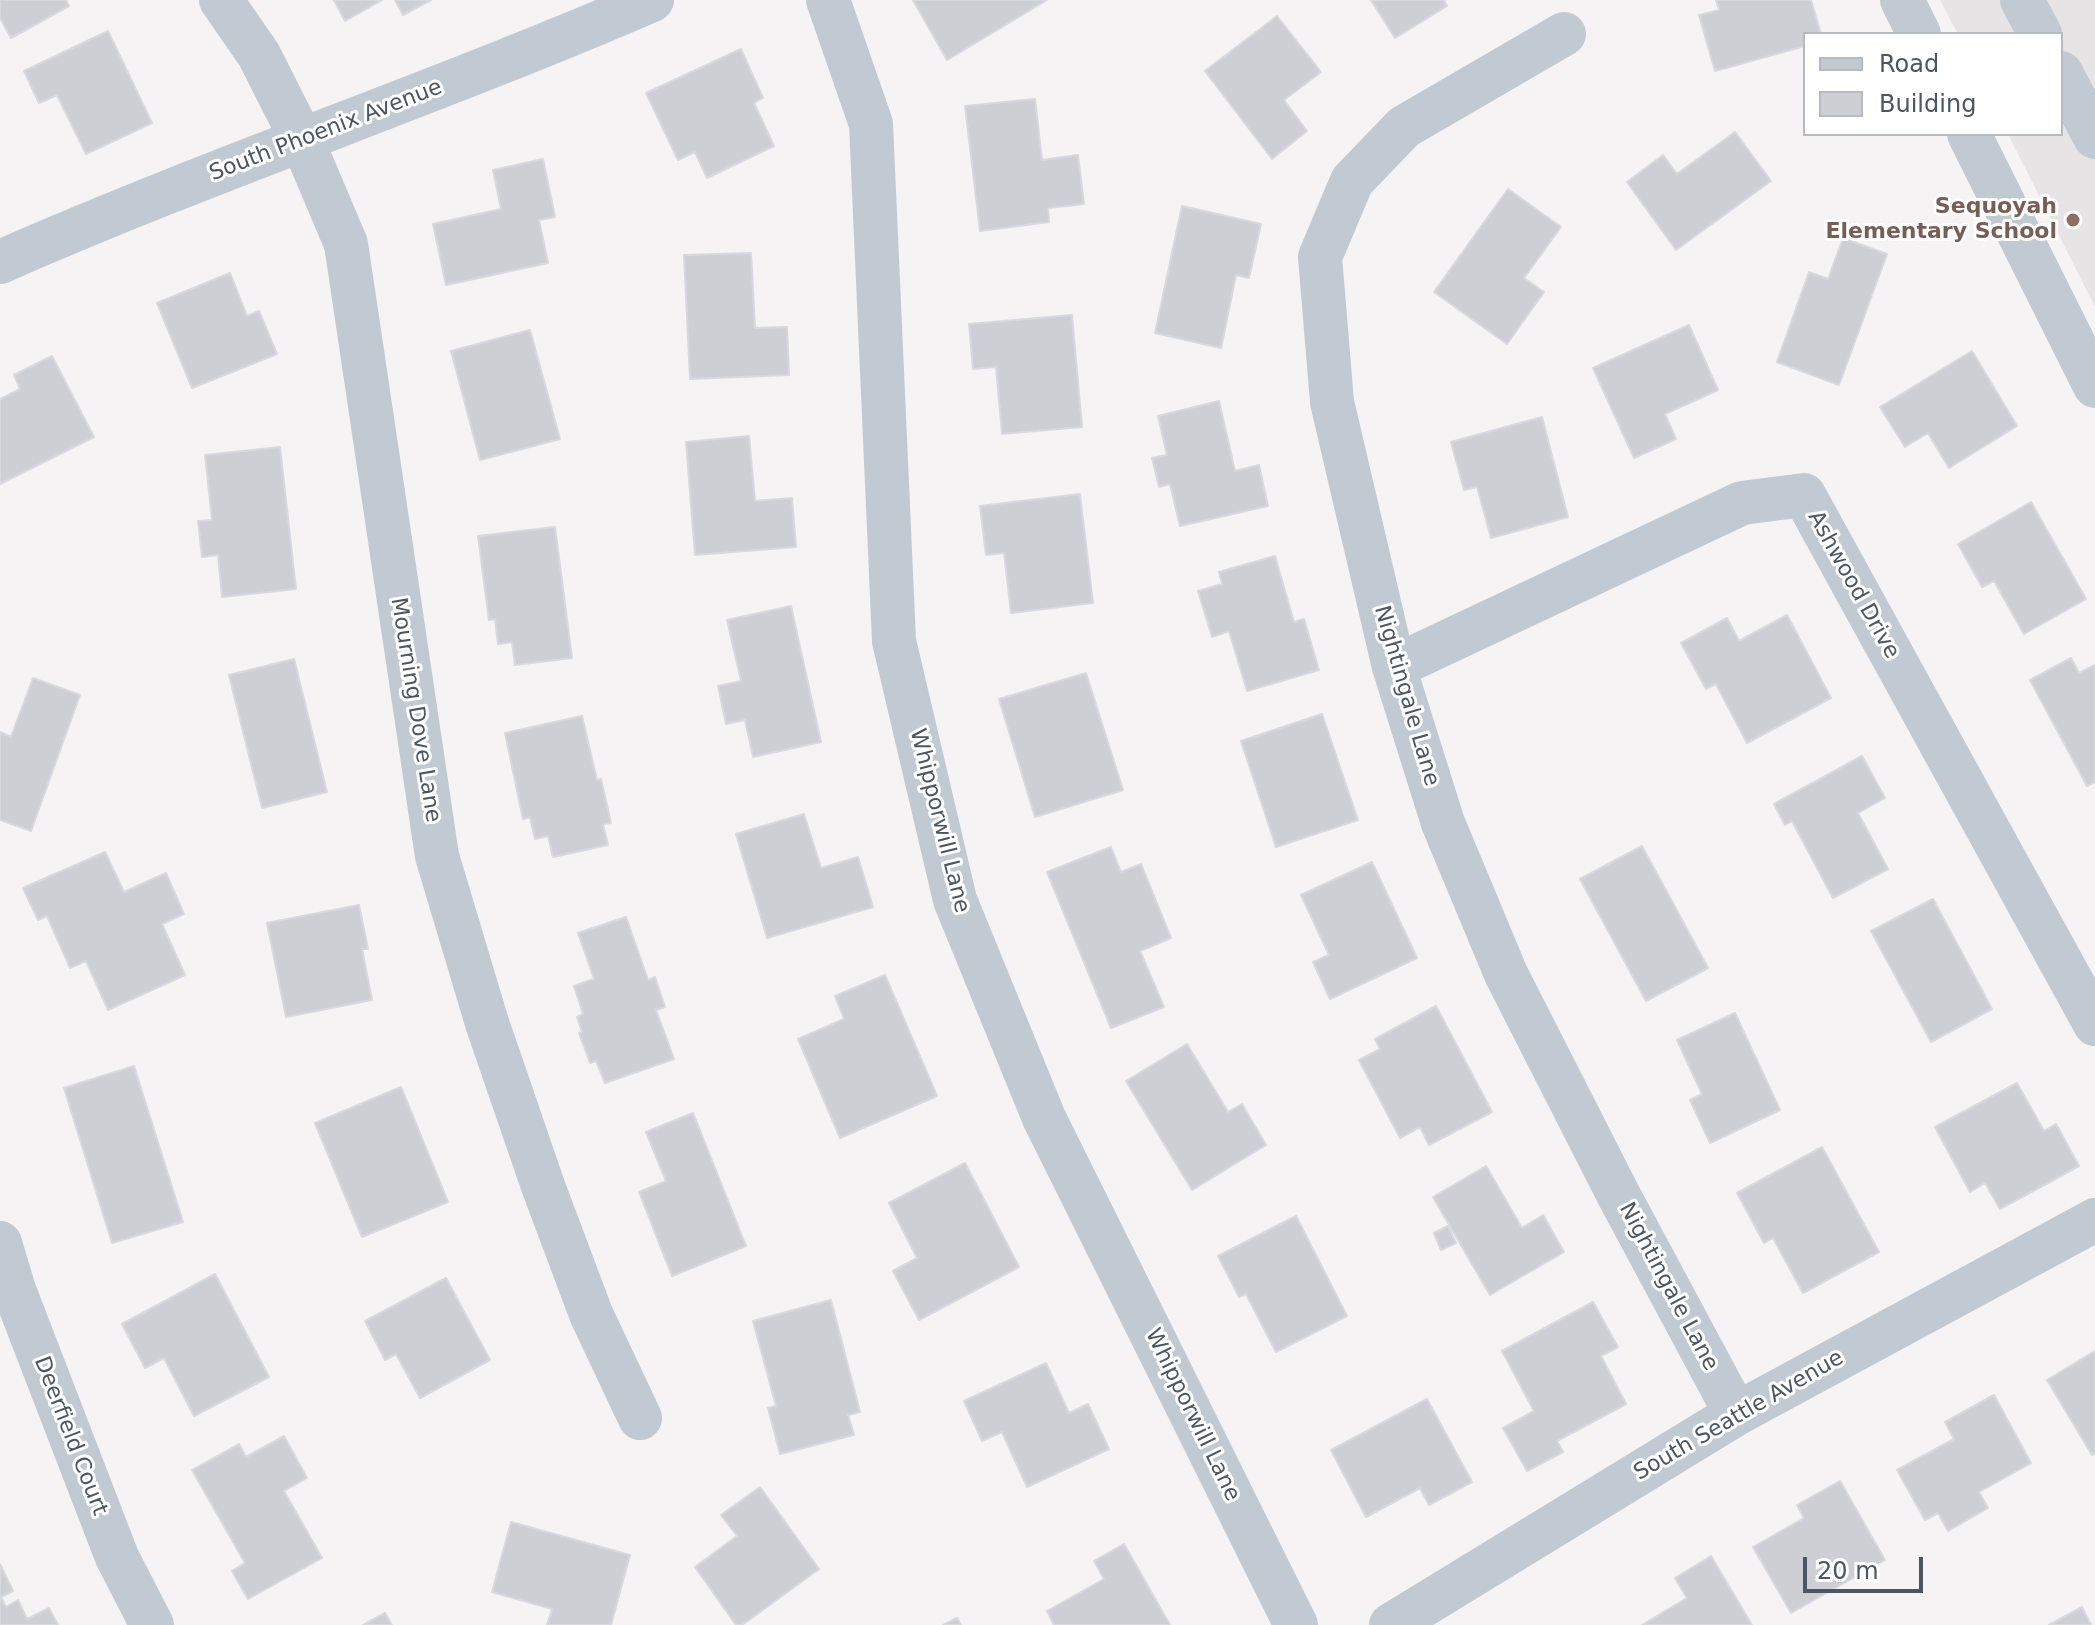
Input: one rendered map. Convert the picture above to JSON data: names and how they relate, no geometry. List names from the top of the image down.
{
  "streets": {
    "street": [
      "South Phoenix Avenue",
      "Ashwood Drive",
      "Nightingale Lane",
      "Mourning Dove Lane",
      "Whipporwill Lane",
      "South Seattle Avenue",
      "Deerfield Court"
    ]
  },
  "crossings": [
    ["South Phoenix Avenue", "Mourning Dove Lane"],
    ["Ashwood Drive", "Nightingale Lane"],
    ["Nightingale Lane", "South Seattle Avenue"]
  ],
  "places": ["Sequoyah Elementary School"],
  "legend": ["Road", "Building"],
  "scale_bar": "20 m"
}
